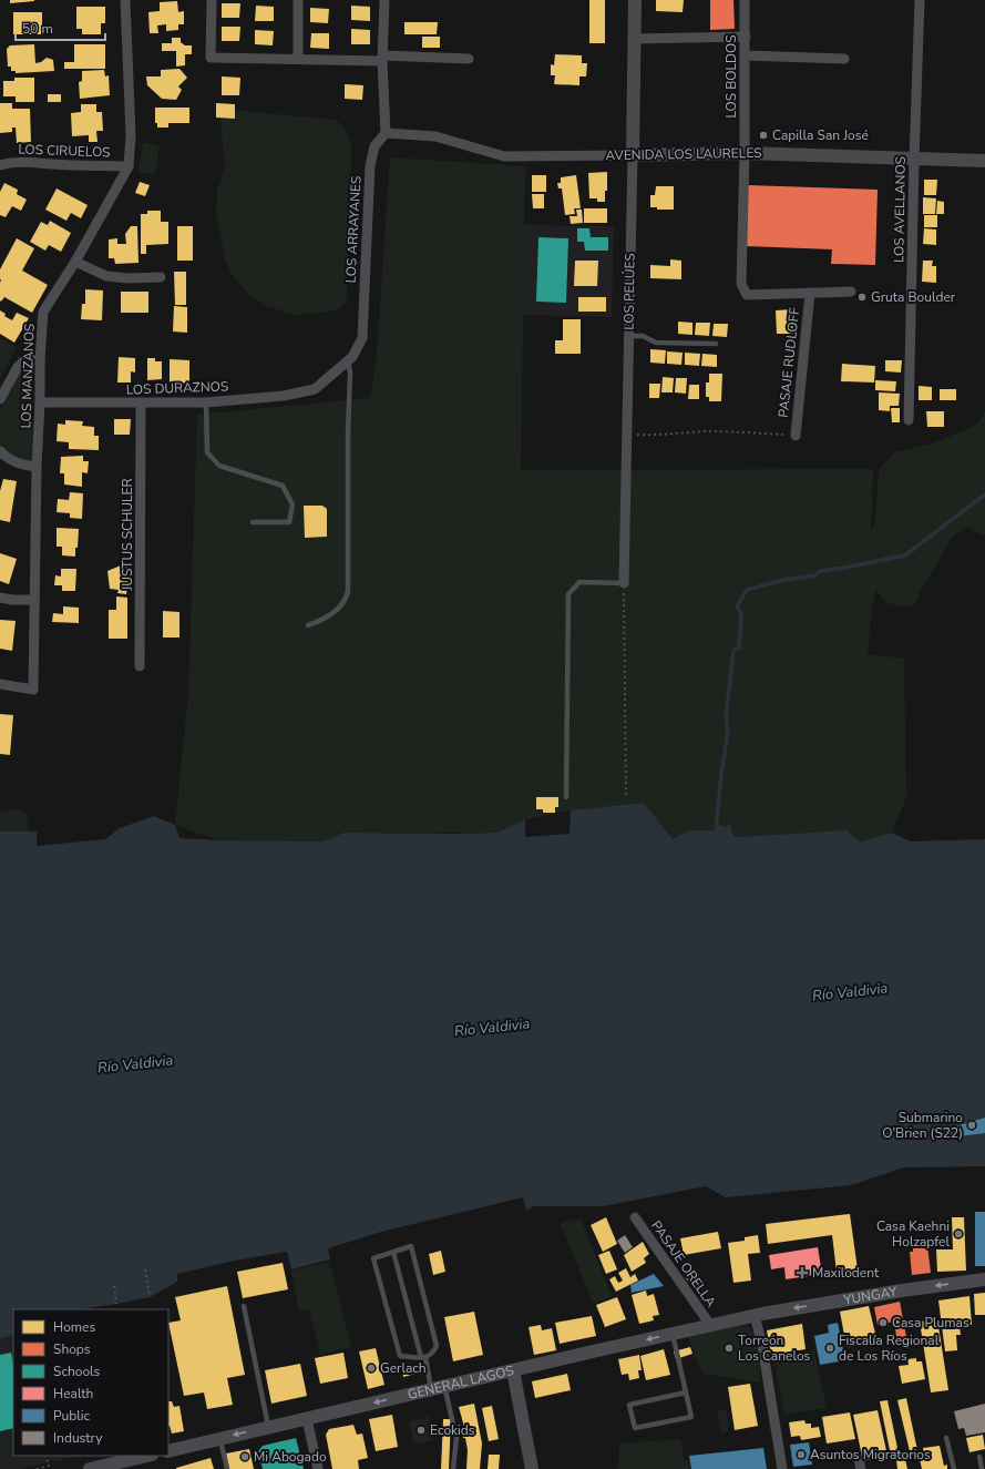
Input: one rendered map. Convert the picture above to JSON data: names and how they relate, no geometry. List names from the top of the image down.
{
  "streets": {
    "main road": [
      "AVENIDA LOS LAURELES",
      "LOS PELÚES",
      "YUNGAY",
      "GENERAL LAGOS"
    ],
    "street": [
      "LOS BOLDOS",
      "LOS CIRUELOS",
      "LOS AVELLANOS",
      "LOS ARRAYANES",
      "PASAJE RUDLOFF",
      "LOS MANZANOS",
      "LOS DURAZNOS",
      "JUSTUS SCHULER",
      "PASAJE ORELLA"
    ]
  },
  "crossings": [
    ["LOS BOLDOS", "AVENIDA LOS LAURELES"],
    ["LOS BOLDOS", "PASAJE RUDLOFF"],
    ["LOS CIRUELOS", "LOS MANZANOS"],
    ["AVENIDA LOS LAURELES", "LOS AVELLANOS"],
    ["AVENIDA LOS LAURELES", "LOS ARRAYANES"],
    ["AVENIDA LOS LAURELES", "LOS PELÚES"],
    ["AVENIDA LOS LAURELES", "PASAJE RUDLOFF"],
    ["LOS ARRAYANES", "LOS DURAZNOS"],
    ["LOS MANZANOS", "LOS DURAZNOS"],
    ["LOS DURAZNOS", "JUSTUS SCHULER"],
    ["PASAJE ORELLA", "GENERAL LAGOS"],
    ["YUNGAY", "GENERAL LAGOS"]
  ],
  "one_way": ["YUNGAY", "GENERAL LAGOS"],
  "water": ["Río Valdivia"],
  "places": {
    "other": [
      "Capilla San José",
      "Gruta Boulder",
      "Submarino O'Brien (S22)",
      "Casa Kaehni Holzapfel",
      "Casa Plumas",
      "Torreón Los Canelos",
      "Fiscalía Regional de Los Ríos",
      "Gerlach",
      "Ecokids",
      "Asuntos Migratorios",
      "Mi Abogado"
    ],
    "health": ["Maxilodent"]
  },
  "legend": [
    "Homes",
    "Shops",
    "Schools",
    "Health",
    "Public",
    "Industry"
  ],
  "scale_bar": "50 m"
}
